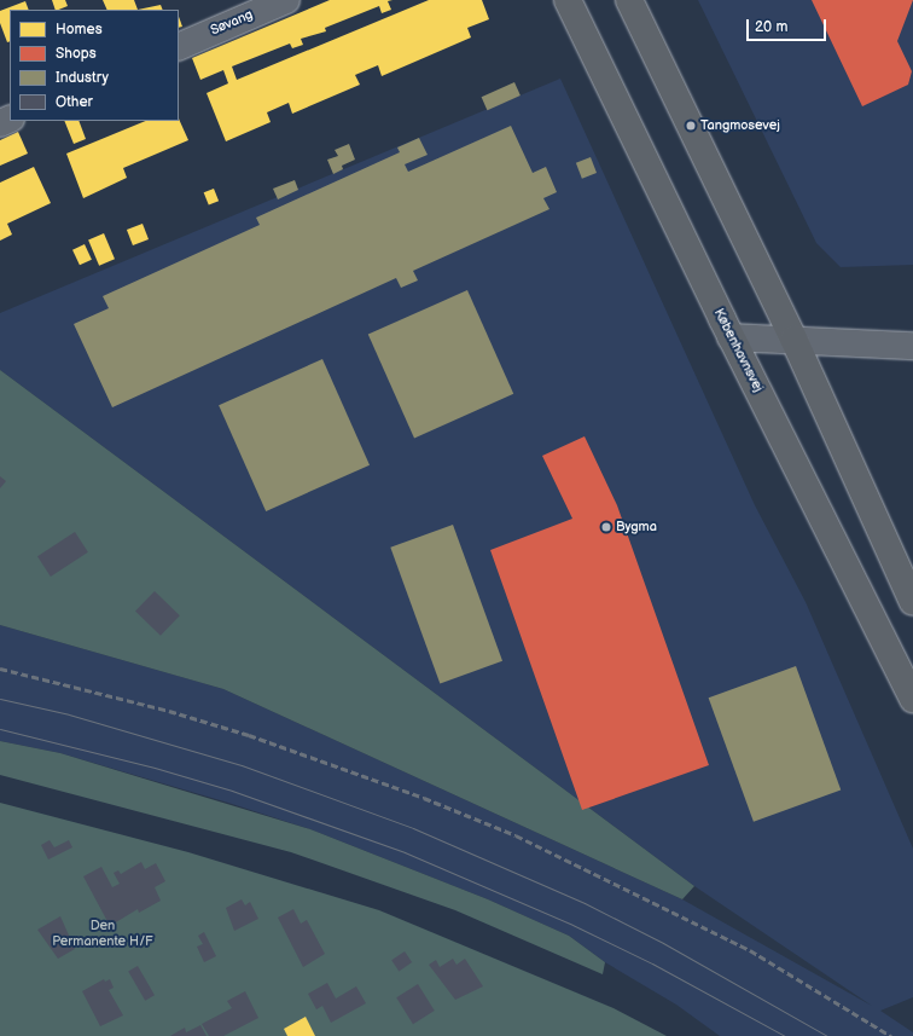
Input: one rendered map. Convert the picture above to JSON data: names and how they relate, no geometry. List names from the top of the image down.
{
  "streets": {
    "main road": ["Københavnsvej"],
    "street": ["Søvang"]
  },
  "parks": ["Den Permanente H/F"],
  "places": ["Tangmosevej", "Bygma"],
  "legend": [
    "Homes",
    "Shops",
    "Industry",
    "Other"
  ],
  "scale_bar": "20 m"
}
